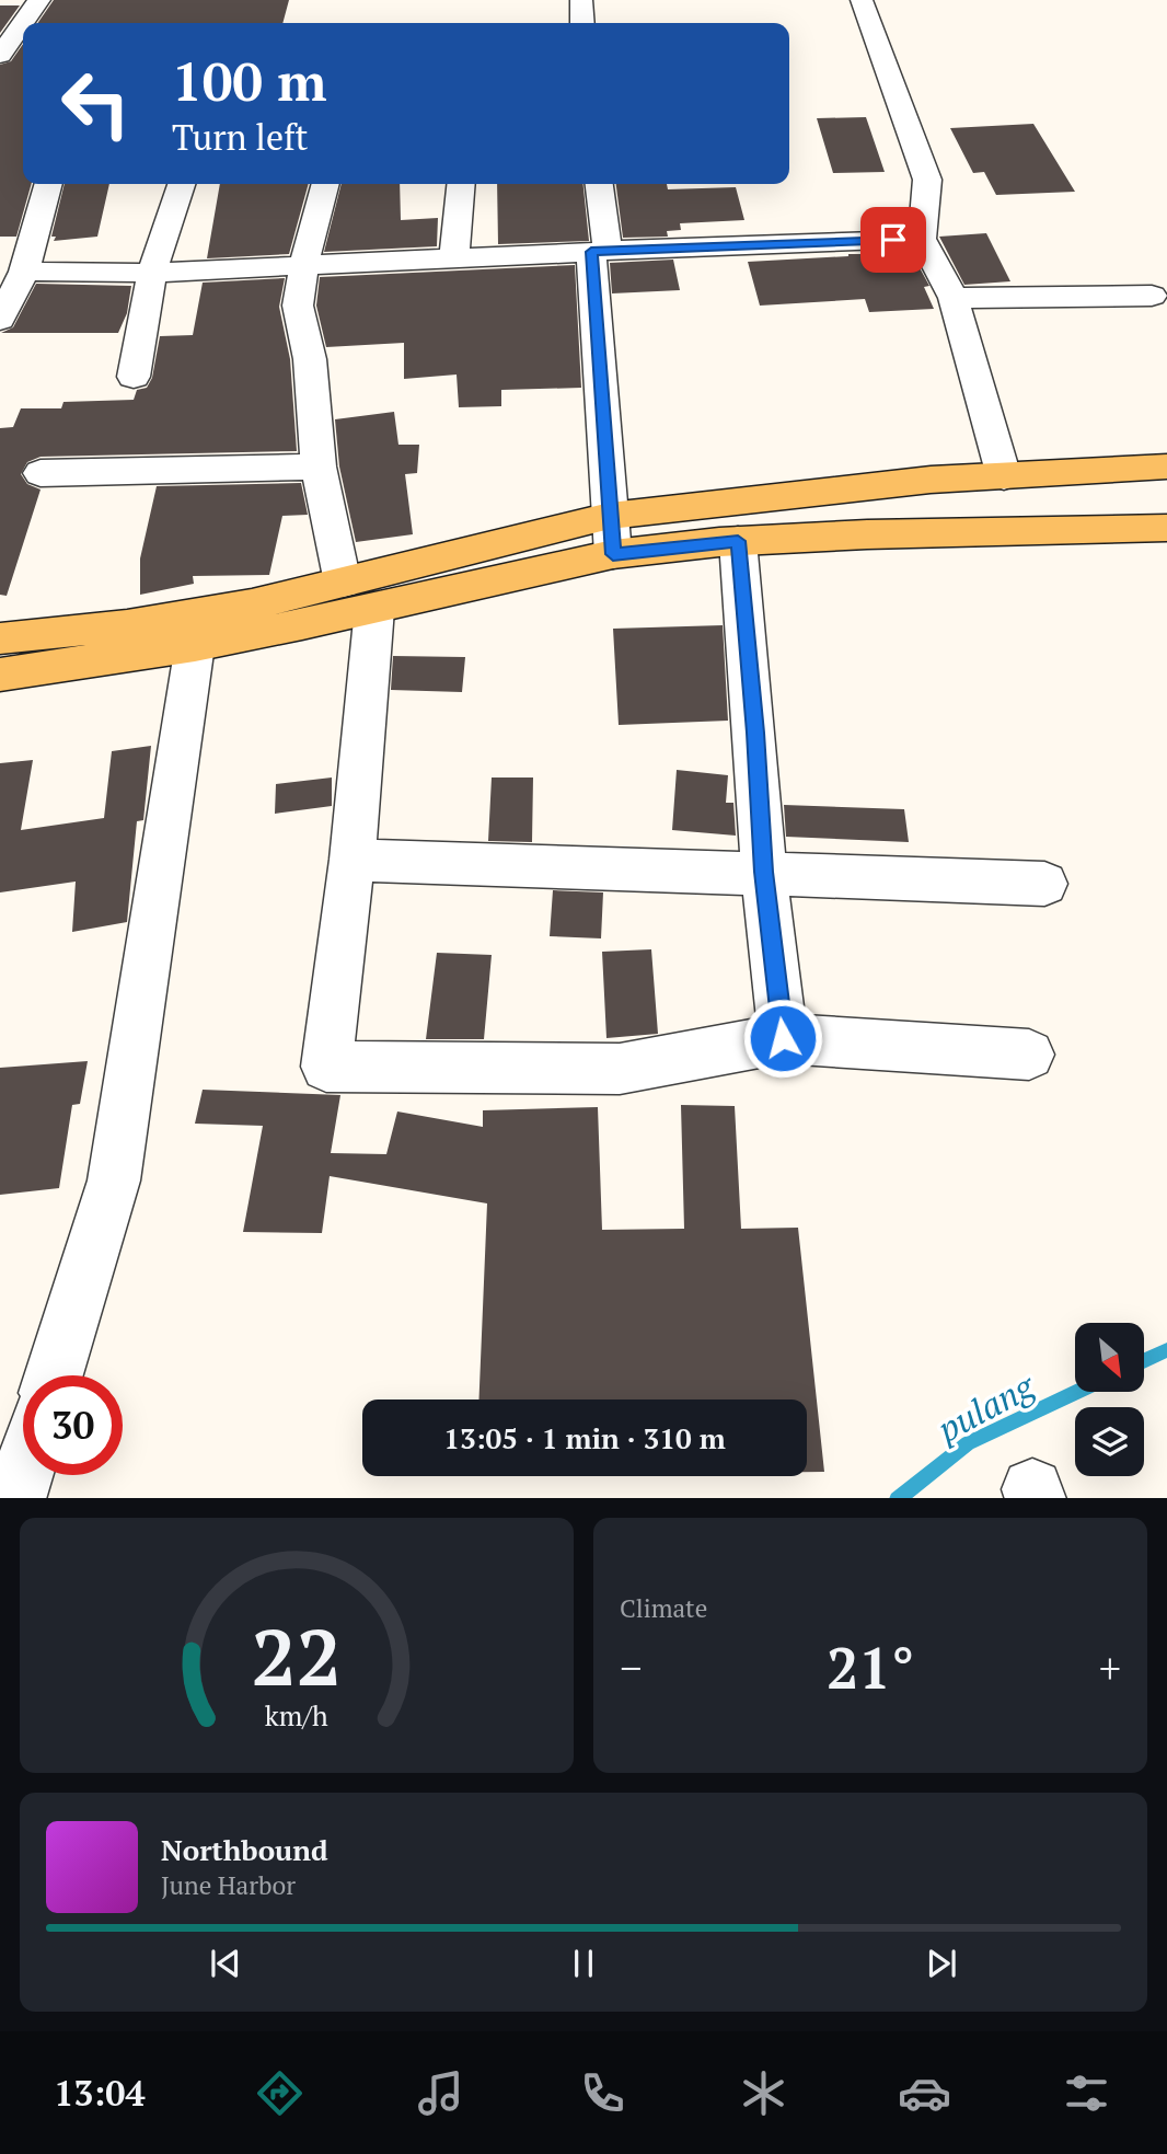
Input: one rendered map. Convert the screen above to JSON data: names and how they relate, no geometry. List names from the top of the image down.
{
  "water": ["pulang"],
  "north": "bottom right",
  "page": {
    "turn": ["100 m", "Turn left"],
    "limit": "30",
    "trip": "13:05 · 1 min · 310 m",
    "tile": "Climate",
    "heat": ["−", "21°", "+"],
    "song": ["Northbound", "June Harbor"],
    "tabs": "13:04",
    "gauge": ["22", "km/h"]
  }
}
